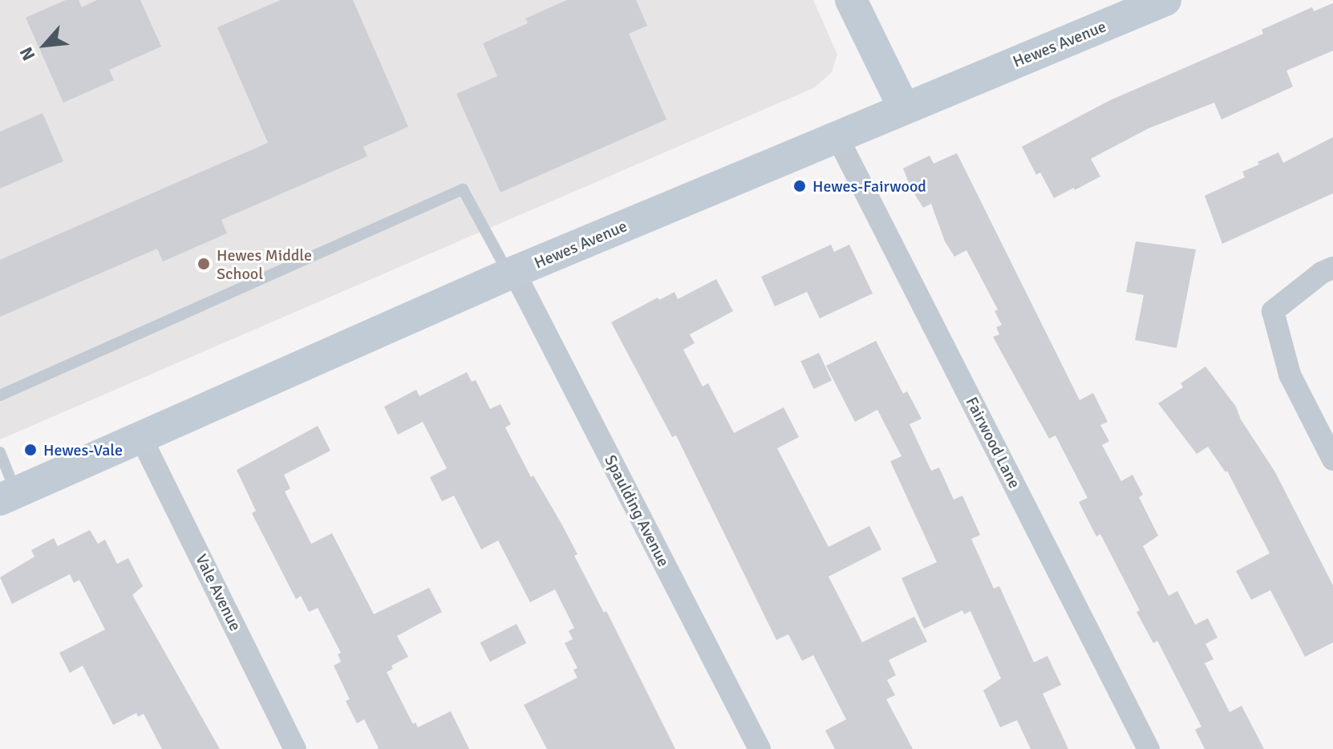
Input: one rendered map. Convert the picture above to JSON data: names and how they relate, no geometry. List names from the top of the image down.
{
  "streets": {
    "street": [
      "Hewes Avenue",
      "Fairwood Lane",
      "Spaulding Avenue",
      "Vale Avenue"
    ]
  },
  "crossings": [
    ["Hewes Avenue", "Fairwood Lane"],
    ["Hewes Avenue", "Spaulding Avenue"],
    ["Hewes Avenue", "Vale Avenue"]
  ],
  "places": ["Hewes-Fairwood", "Hewes Middle School", "Hewes-Vale"],
  "north": "bottom left"
}
